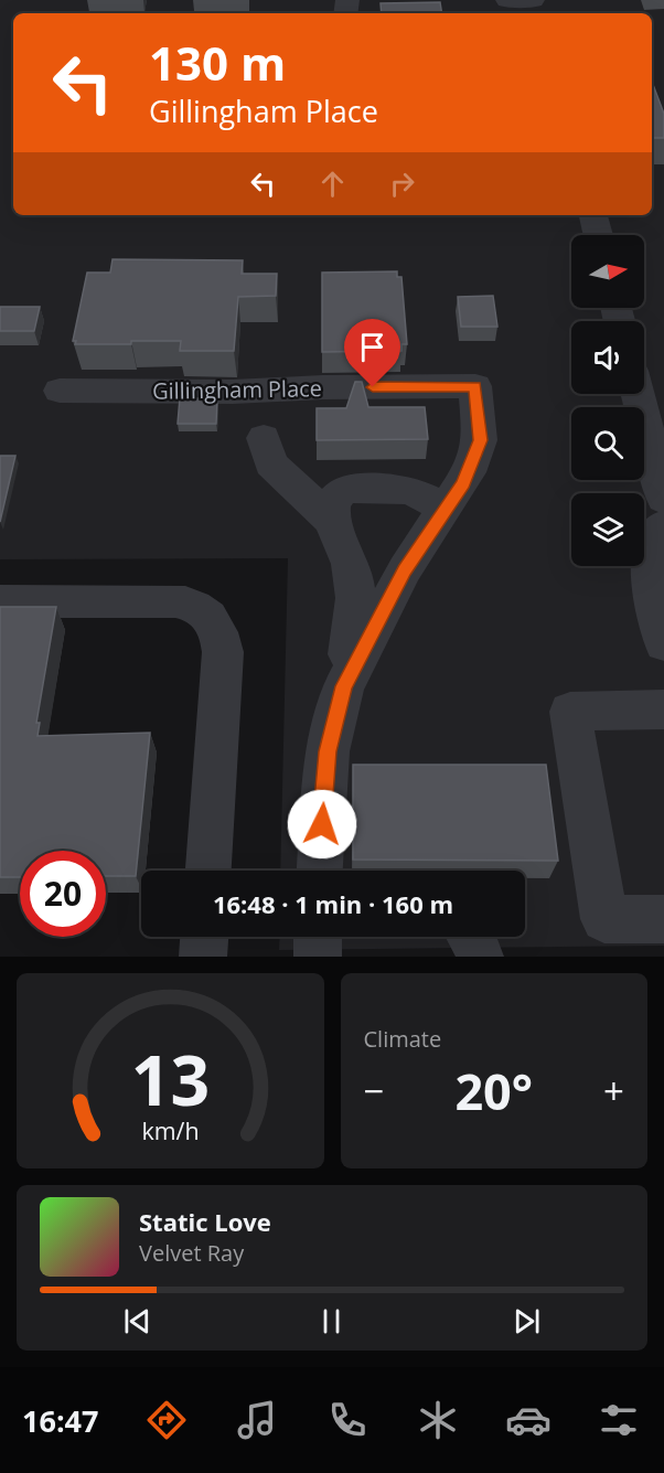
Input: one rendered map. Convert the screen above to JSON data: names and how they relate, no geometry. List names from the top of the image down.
{
  "streets": {
    "street": ["Gillingham Place"]
  },
  "north": "right",
  "page": {
    "turn": ["130 m", "Gillingham Place"],
    "limit": "20",
    "trip": "16:48 · 1 min · 160 m",
    "tile": "Climate",
    "heat": ["−", "20°", "+"],
    "song": ["Static Love", "Velvet Ray"],
    "tabs": "16:47",
    "gauge": ["13", "km/h"]
  }
}
